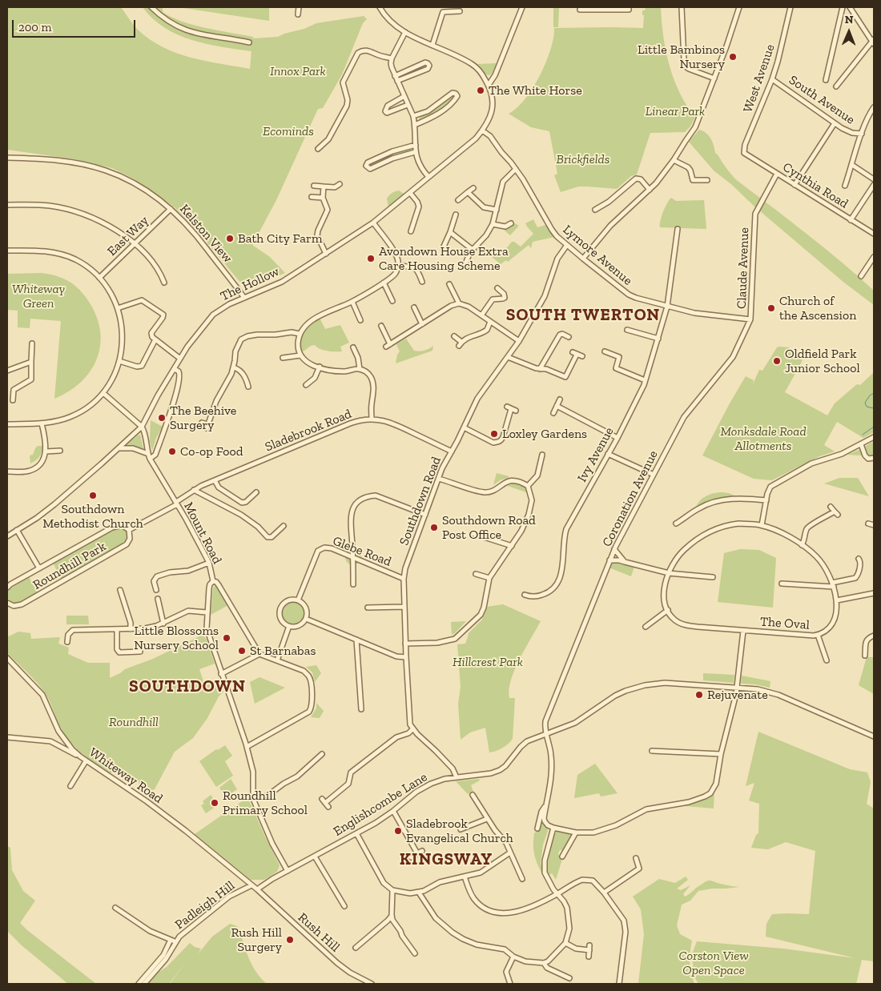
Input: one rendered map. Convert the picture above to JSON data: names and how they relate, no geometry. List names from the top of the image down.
{
  "streets": {
    "street": [
      "West Avenue",
      "South Avenue",
      "Cynthia Road",
      "Kelston View",
      "East Way",
      "Lymore Avenue",
      "Claude Avenue",
      "The Hollow",
      "Sladebrook Road",
      "Ivy Avenue",
      "Coronation Avenue",
      "Southdown Road",
      "Mount Road",
      "Glebe Road",
      "Roundhill Park",
      "The Oval",
      "Whiteway Road",
      "Englishcombe Lane",
      "Padleigh Hill",
      "Rush Hill"
    ]
  },
  "crossings": [
    ["West Avenue", "South Avenue"],
    ["West Avenue", "Cynthia Road"],
    ["Cynthia Road", "Claude Avenue"],
    ["Kelston View", "East Way"],
    ["Kelston View", "The Hollow"],
    ["Lymore Avenue", "Claude Avenue"],
    ["Lymore Avenue", "The Hollow"],
    ["Lymore Avenue", "Ivy Avenue"],
    ["Lymore Avenue", "Coronation Avenue"],
    ["Lymore Avenue", "Southdown Road"],
    ["Claude Avenue", "Coronation Avenue"],
    ["The Hollow", "Mount Road"],
    ["The Hollow", "Roundhill Park"],
    ["Sladebrook Road", "Southdown Road"],
    ["Sladebrook Road", "Mount Road"],
    ["Coronation Avenue", "Englishcombe Lane"],
    ["Southdown Road", "Glebe Road"],
    ["Mount Road", "Englishcombe Lane"],
    ["Whiteway Road", "Englishcombe Lane"],
    ["Whiteway Road", "Padleigh Hill"],
    ["Whiteway Road", "Rush Hill"],
    ["Englishcombe Lane", "Rush Hill"]
  ],
  "districts": ["SOUTH TWERTON", "SOUTHDOWN", "KINGSWAY"],
  "parks": [
    "Innox Park",
    "Linear Park",
    "Ecominds",
    "Brickfields",
    "Whiteway Green",
    "Monksdale Road Allotments",
    "Hillcrest Park",
    "Roundhill",
    "Corston View Open Space"
  ],
  "places": [
    "Little Bambinos Nursery",
    "The White Horse",
    "Bath City Farm",
    "Avondown House Extra Care Housing Scheme",
    "Church of the Ascension",
    "Oldfield Park Junior School",
    "The Beehive Surgery",
    "Loxley Gardens",
    "Co-op Food",
    "Southdown Methodist Church",
    "Southdown Road Post Office",
    "Little Blossoms Nursery School",
    "St Barnabas",
    "Rejuvenate",
    "Roundhill Primary School",
    "Sladebrook Evangelical Church",
    "Rush Hill Surgery"
  ],
  "scale_bar": "200 m",
  "north": "top"
}
